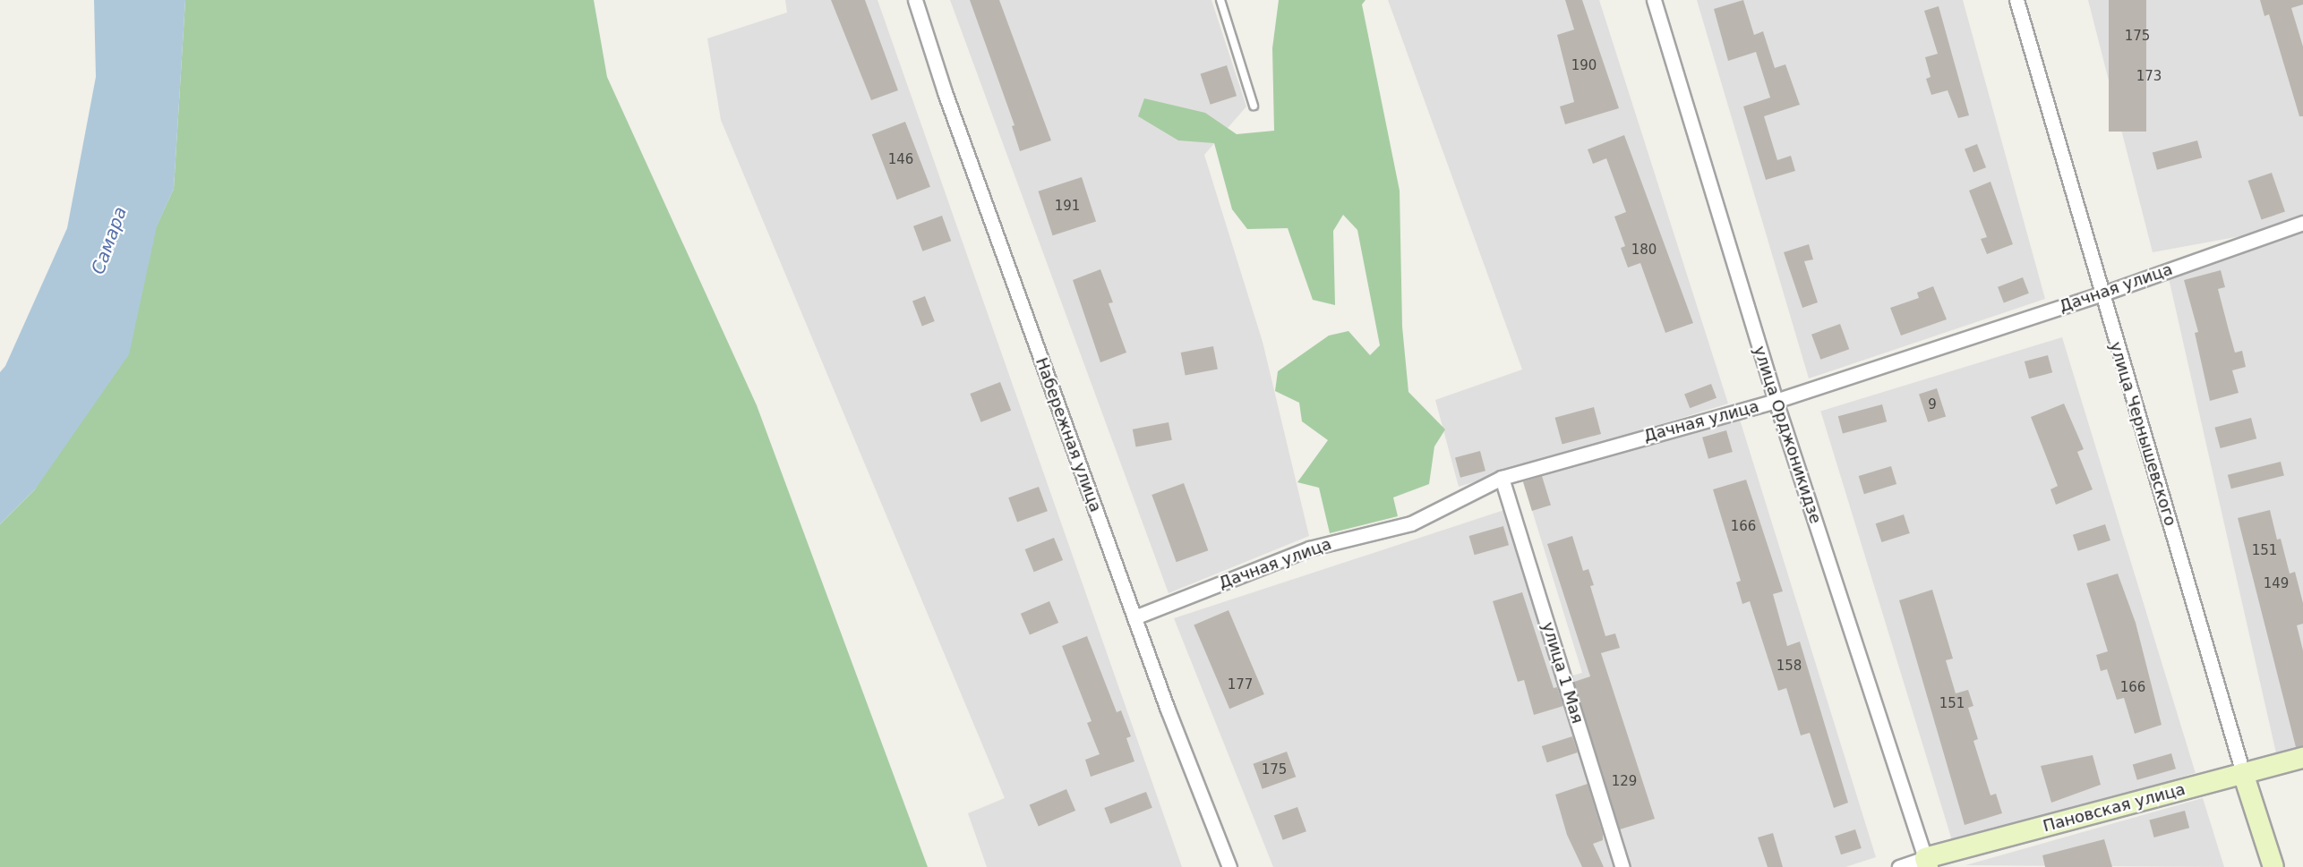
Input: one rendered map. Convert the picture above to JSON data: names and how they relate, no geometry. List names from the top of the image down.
{
  "streets": {
    "main road": ["улица Чернышевского", "Пановская улица"],
    "street": [
      "Дачная улица",
      "Набережная улица",
      "улица Орджоникидзе",
      "улица 1 Мая"
    ]
  },
  "crossings": [
    ["Дачная улица", "улица Чернышевского"],
    ["Дачная улица", "Набережная улица"],
    ["Дачная улица", "улица Орджоникидзе"],
    ["Дачная улица", "улица 1 Мая"],
    ["улица Чернышевского", "Пановская улица"],
    ["улица Орджоникидзе", "Пановская улица"]
  ],
  "water": ["Самара"],
  "house_numbers": [
    "175",
    "190",
    "173",
    "146",
    "191",
    "180",
    "9",
    "166",
    "151",
    "149",
    "158",
    "177",
    "166",
    "151",
    "175",
    "129"
  ]
}
